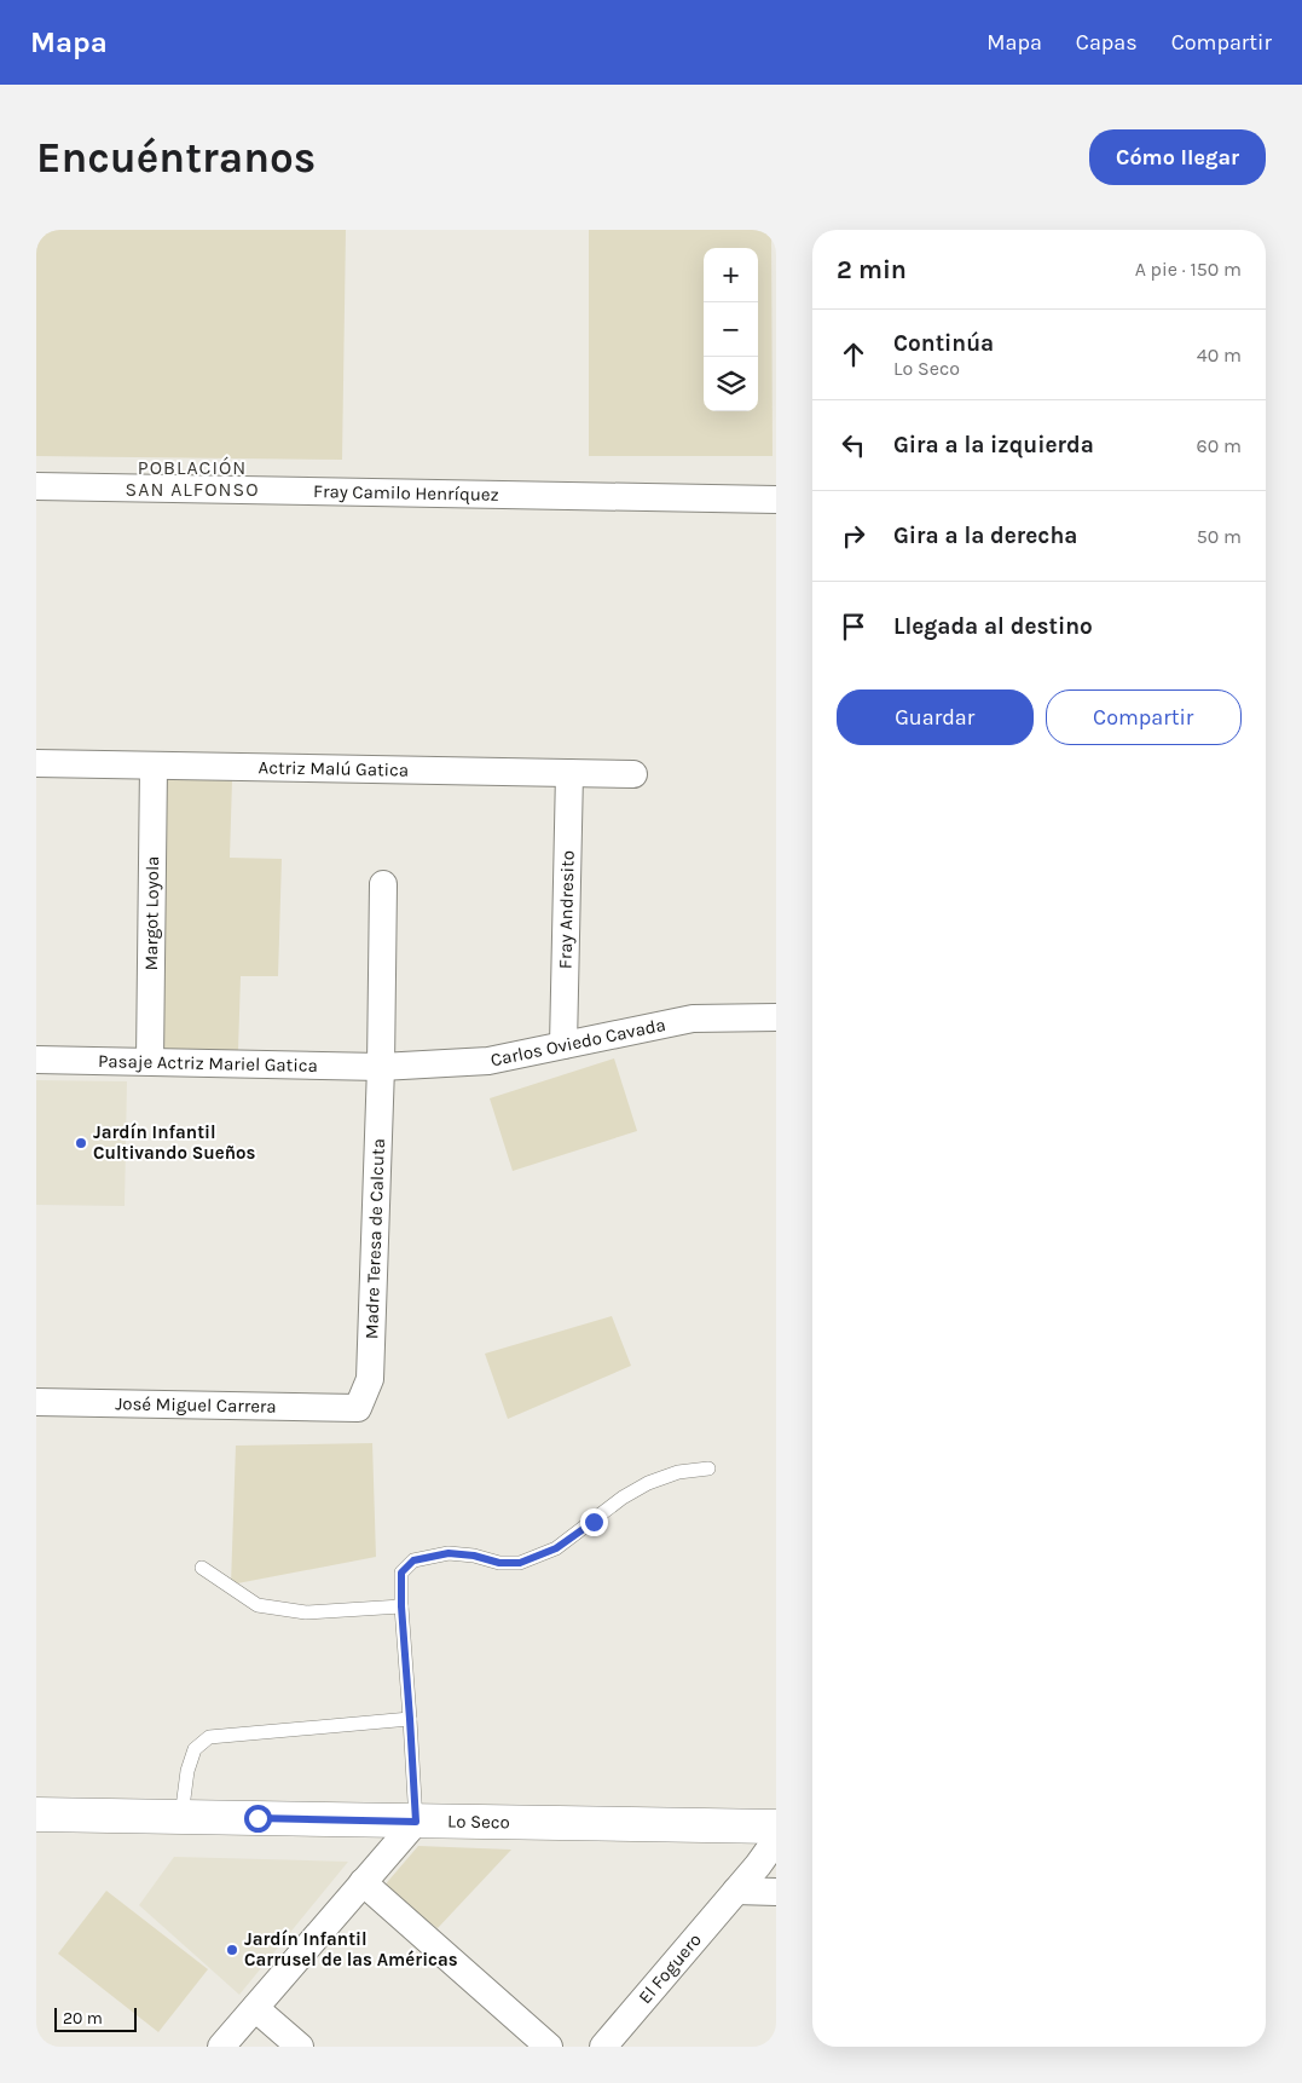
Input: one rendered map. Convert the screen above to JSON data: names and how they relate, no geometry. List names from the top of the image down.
{
  "streets": {
    "main road": ["Lo Seco"],
    "street": [
      "Fray Camilo Henríquez",
      "Actriz Malú Gatica",
      "Fray Andresito",
      "Margot Loyola",
      "Carlos Oviedo Cavada",
      "Pasaje Actriz Mariel Gatica",
      "Madre Teresa de Calcuta",
      "José Miguel Carrera",
      "El Foguero"
    ]
  },
  "crossings": [
    ["Actriz Malú Gatica", "Fray Andresito"],
    ["Actriz Malú Gatica", "Margot Loyola"],
    ["Fray Andresito", "Carlos Oviedo Cavada"],
    ["Margot Loyola", "Pasaje Actriz Mariel Gatica"],
    ["Carlos Oviedo Cavada", "Pasaje Actriz Mariel Gatica"],
    ["Carlos Oviedo Cavada", "Madre Teresa de Calcuta"],
    ["Pasaje Actriz Mariel Gatica", "Madre Teresa de Calcuta"],
    ["Madre Teresa de Calcuta", "José Miguel Carrera"],
    ["Lo Seco", "El Foguero"]
  ],
  "districts": ["POBLACIÓN SAN ALFONSO"],
  "places": ["Jardín Infantil Cultivando Sueños", "Jardín Infantil Carrusel de las Américas"],
  "scale_bar": "20 m",
  "page": {
    "header": "Mapa",
    "nav": ["Mapa", "Capas", "Compartir"],
    "buttons": [
      "Cómo llegar",
      ["Guardar", "Compartir"]
    ],
    "title": "Encuéntranos",
    "heading": ["2 min", "A pie · 150 m"],
    "map_buttons": ["+", "−"],
    "list": [
      ["Continúa", "Lo Seco", "40 m"],
      ["Gira a la izquierda", "60 m"],
      ["Gira a la derecha", "50 m"],
      "Llegada al destino"
    ],
    "scale": "20 m"
  }
}
